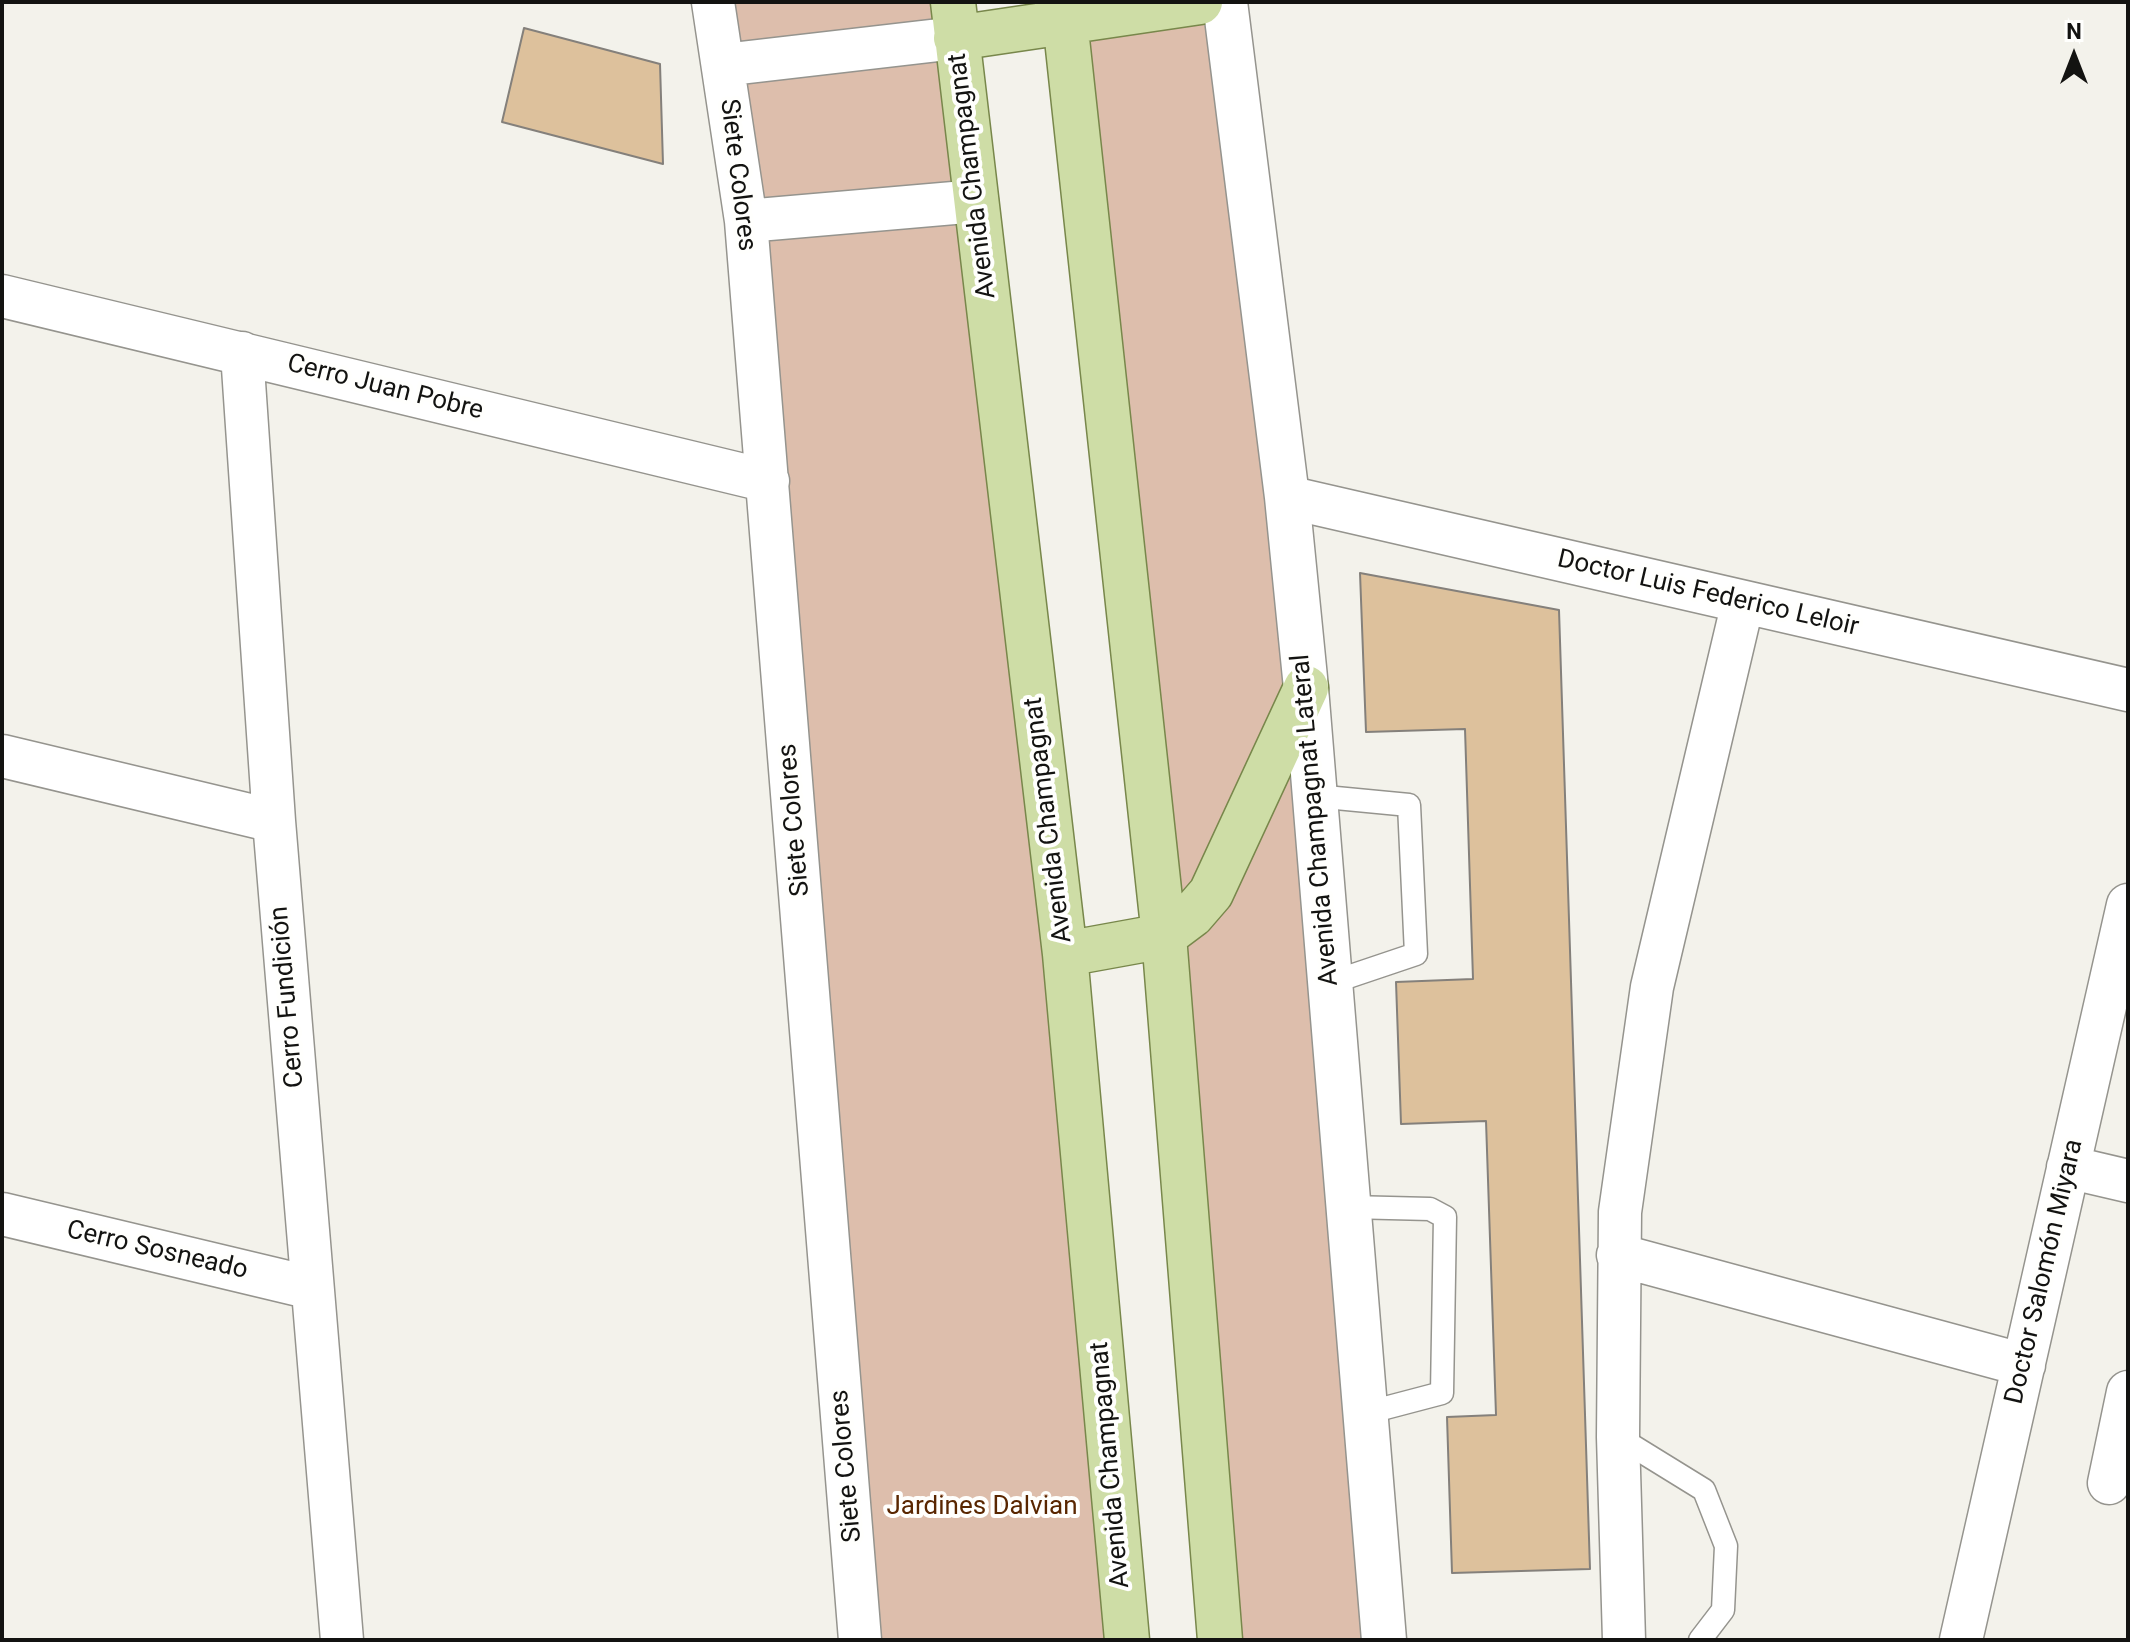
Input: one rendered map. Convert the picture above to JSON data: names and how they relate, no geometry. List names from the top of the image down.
{
  "streets": {
    "main road": ["Avenida Champagnat"],
    "street": [
      "Siete Colores",
      "Cerro Juan Pobre",
      "Doctor Luis Federico Leloir",
      "Avenida Champagnat Lateral",
      "Cerro Fundición",
      "Cerro Sosneado",
      "Doctor Salomón Miyara"
    ]
  },
  "crossings": [
    ["Siete Colores", "Cerro Juan Pobre"],
    ["Cerro Juan Pobre", "Cerro Fundición"],
    ["Doctor Luis Federico Leloir", "Avenida Champagnat Lateral"],
    ["Cerro Fundición", "Cerro Sosneado"]
  ],
  "parks": ["Jardines Dalvian"],
  "north": "top"
}
